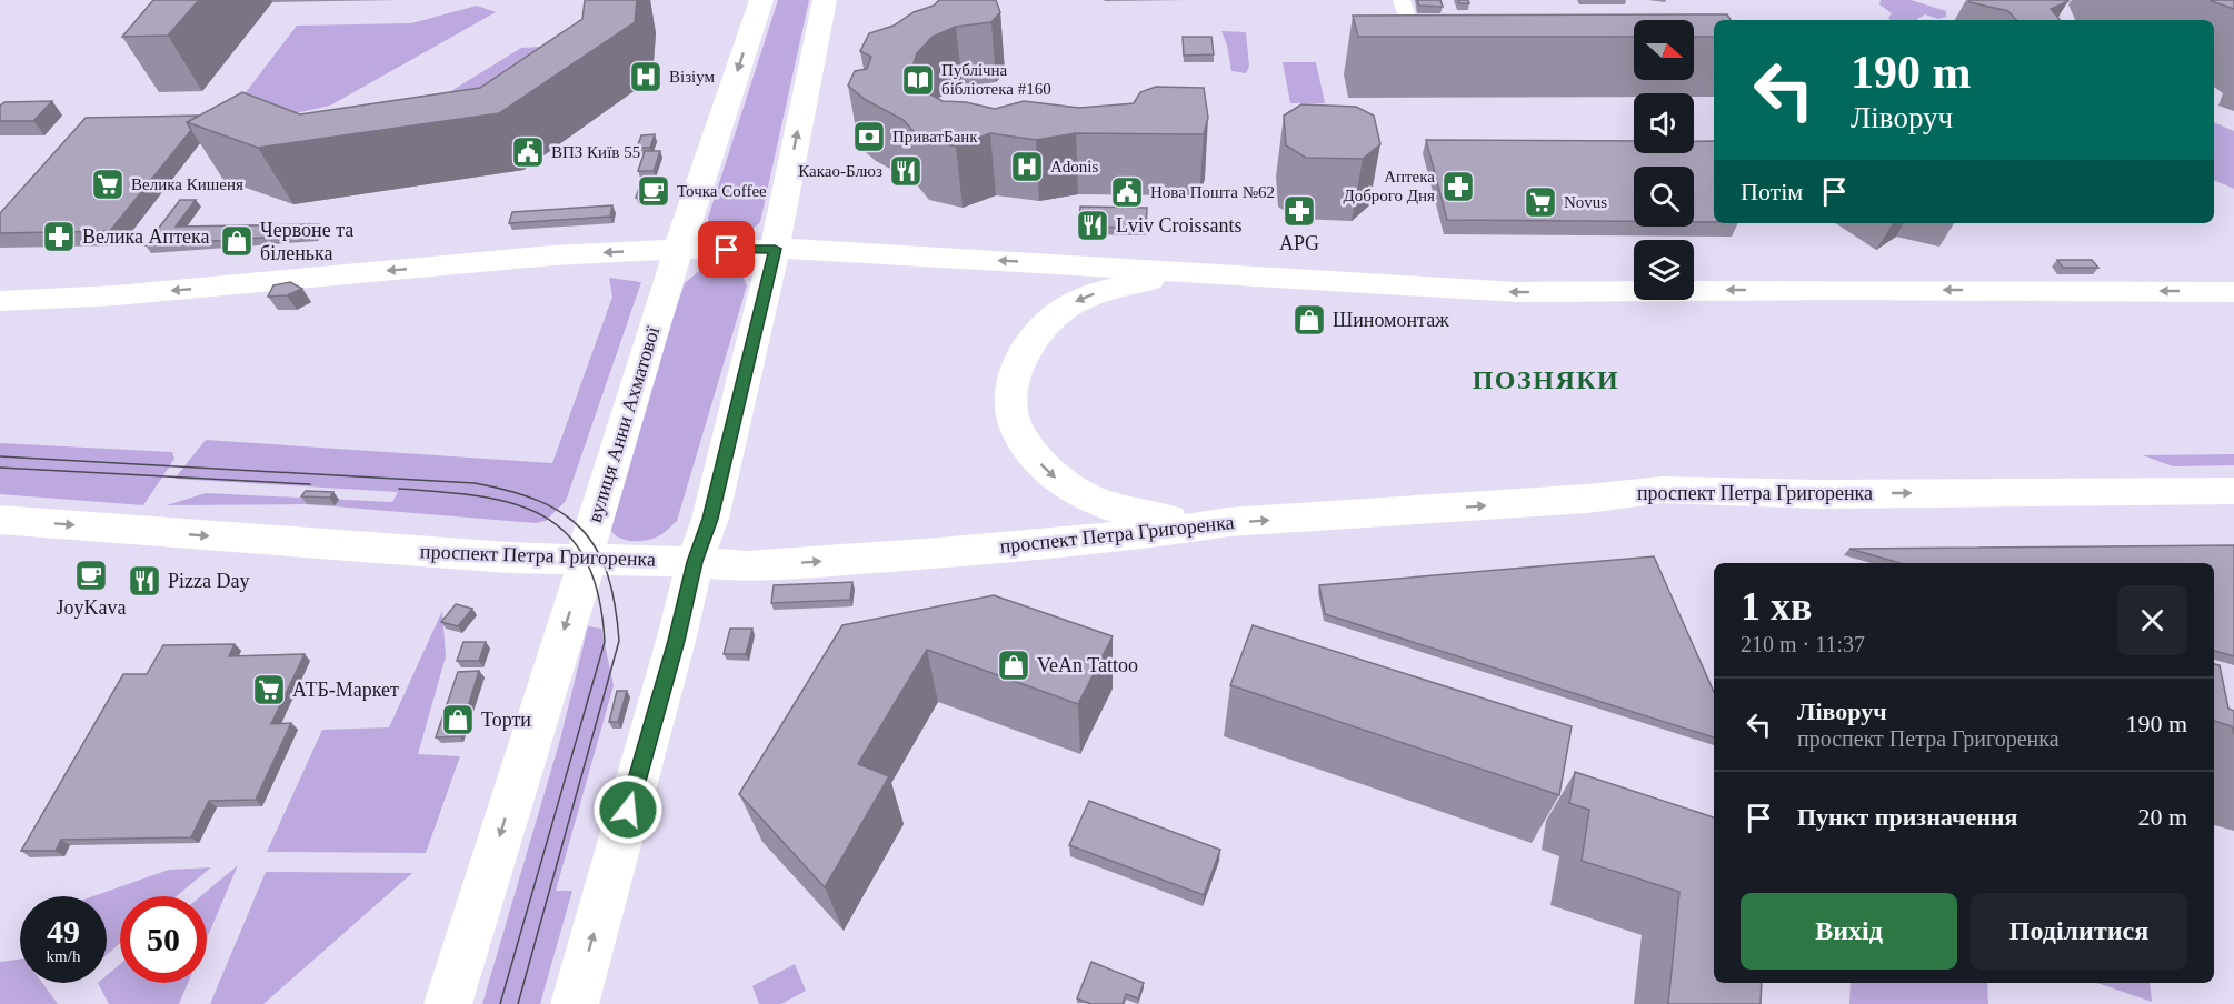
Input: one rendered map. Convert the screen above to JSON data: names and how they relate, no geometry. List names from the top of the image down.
{
  "streets": {
    "main road": ["вулиця Анни Ахматової", "проспект Петра Григоренка"]
  },
  "crossings": [
    ["вулиця Анни Ахматової", "проспект Петра Григоренка"]
  ],
  "districts": ["ПОЗНЯКИ"],
  "places": {
    "hospital": ["Візіум", "Adonis"],
    "library": ["Публічна бібліотека #160"],
    "bank": ["ПриватБанк"],
    "public building": ["ВПЗ Київ 55", "Нова Пошта №62"],
    "restaurant": ["Какао-Блюз", "Lviv Croissants", "Pizza Day"],
    "supermarket": ["Велика Кишеня", "Novus", "АТБ-Маркет"],
    "pharmacy": ["Аптека Доброго Дня", "APG", "Велика Аптека"],
    "cafe": ["Точка Coffee", "JoyKava"],
    "shop": [
      "Червоне та біленька",
      "Шиномонтаж",
      "VeAn Tattoo",
      "Торти"
    ]
  },
  "north": "right",
  "page": {
    "turn": ["190 m", "Ліворуч"],
    "then": "Потім",
    "heading": ["1 хв", "210 m · 11:37"],
    "list": [
      {
        "name": "Ліворуч",
        "note": "проспект Петра Григоренка",
        "value": "190 m"
      },
      {
        "name": "Пункт призначення",
        "value": "20 m"
      }
    ],
    "buttons": ["Вихід", "Поділитися"],
    "speed": "49 km/h",
    "limit": "50"
  }
}
